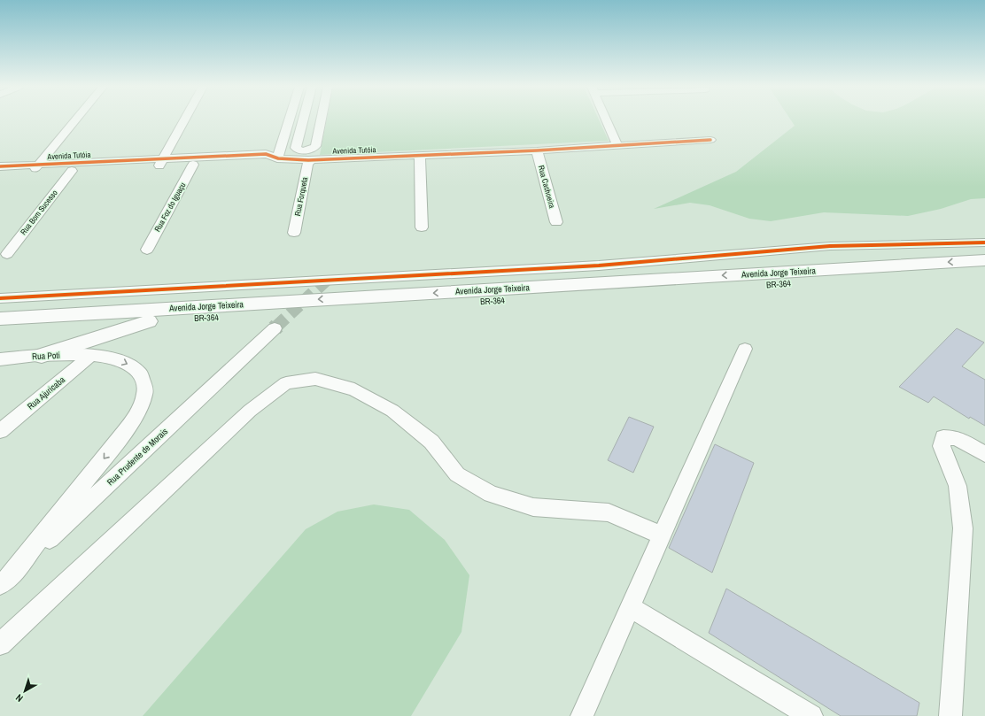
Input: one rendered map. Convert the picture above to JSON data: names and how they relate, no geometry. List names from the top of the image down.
{
  "streets": {
    "highway": ["Avenida Jorge Teixeira", "BR-364"],
    "street": [
      "Avenida Tutóia",
      "Rua Cachoeira",
      "Rua Forqueta",
      "Rua Foz do Iguaçu",
      "Rua Bom Sucesso",
      "Rua Poti",
      "Rua Ajuricaba",
      "Rua Prudente de Morais"
    ]
  },
  "crossings": [
    ["Avenida Tutóia", "Rua Cachoeira"],
    ["Avenida Tutóia", "Rua Forqueta"],
    ["Avenida Tutóia", "Rua Foz do Iguaçu"],
    ["Avenida Tutóia", "Rua Bom Sucesso"],
    ["Rua Poti", "Rua Ajuricaba"],
    ["Rua Poti", "Rua Prudente de Morais"]
  ],
  "one_way": ["Avenida Jorge Teixeira"],
  "north": "bottom left"
}
